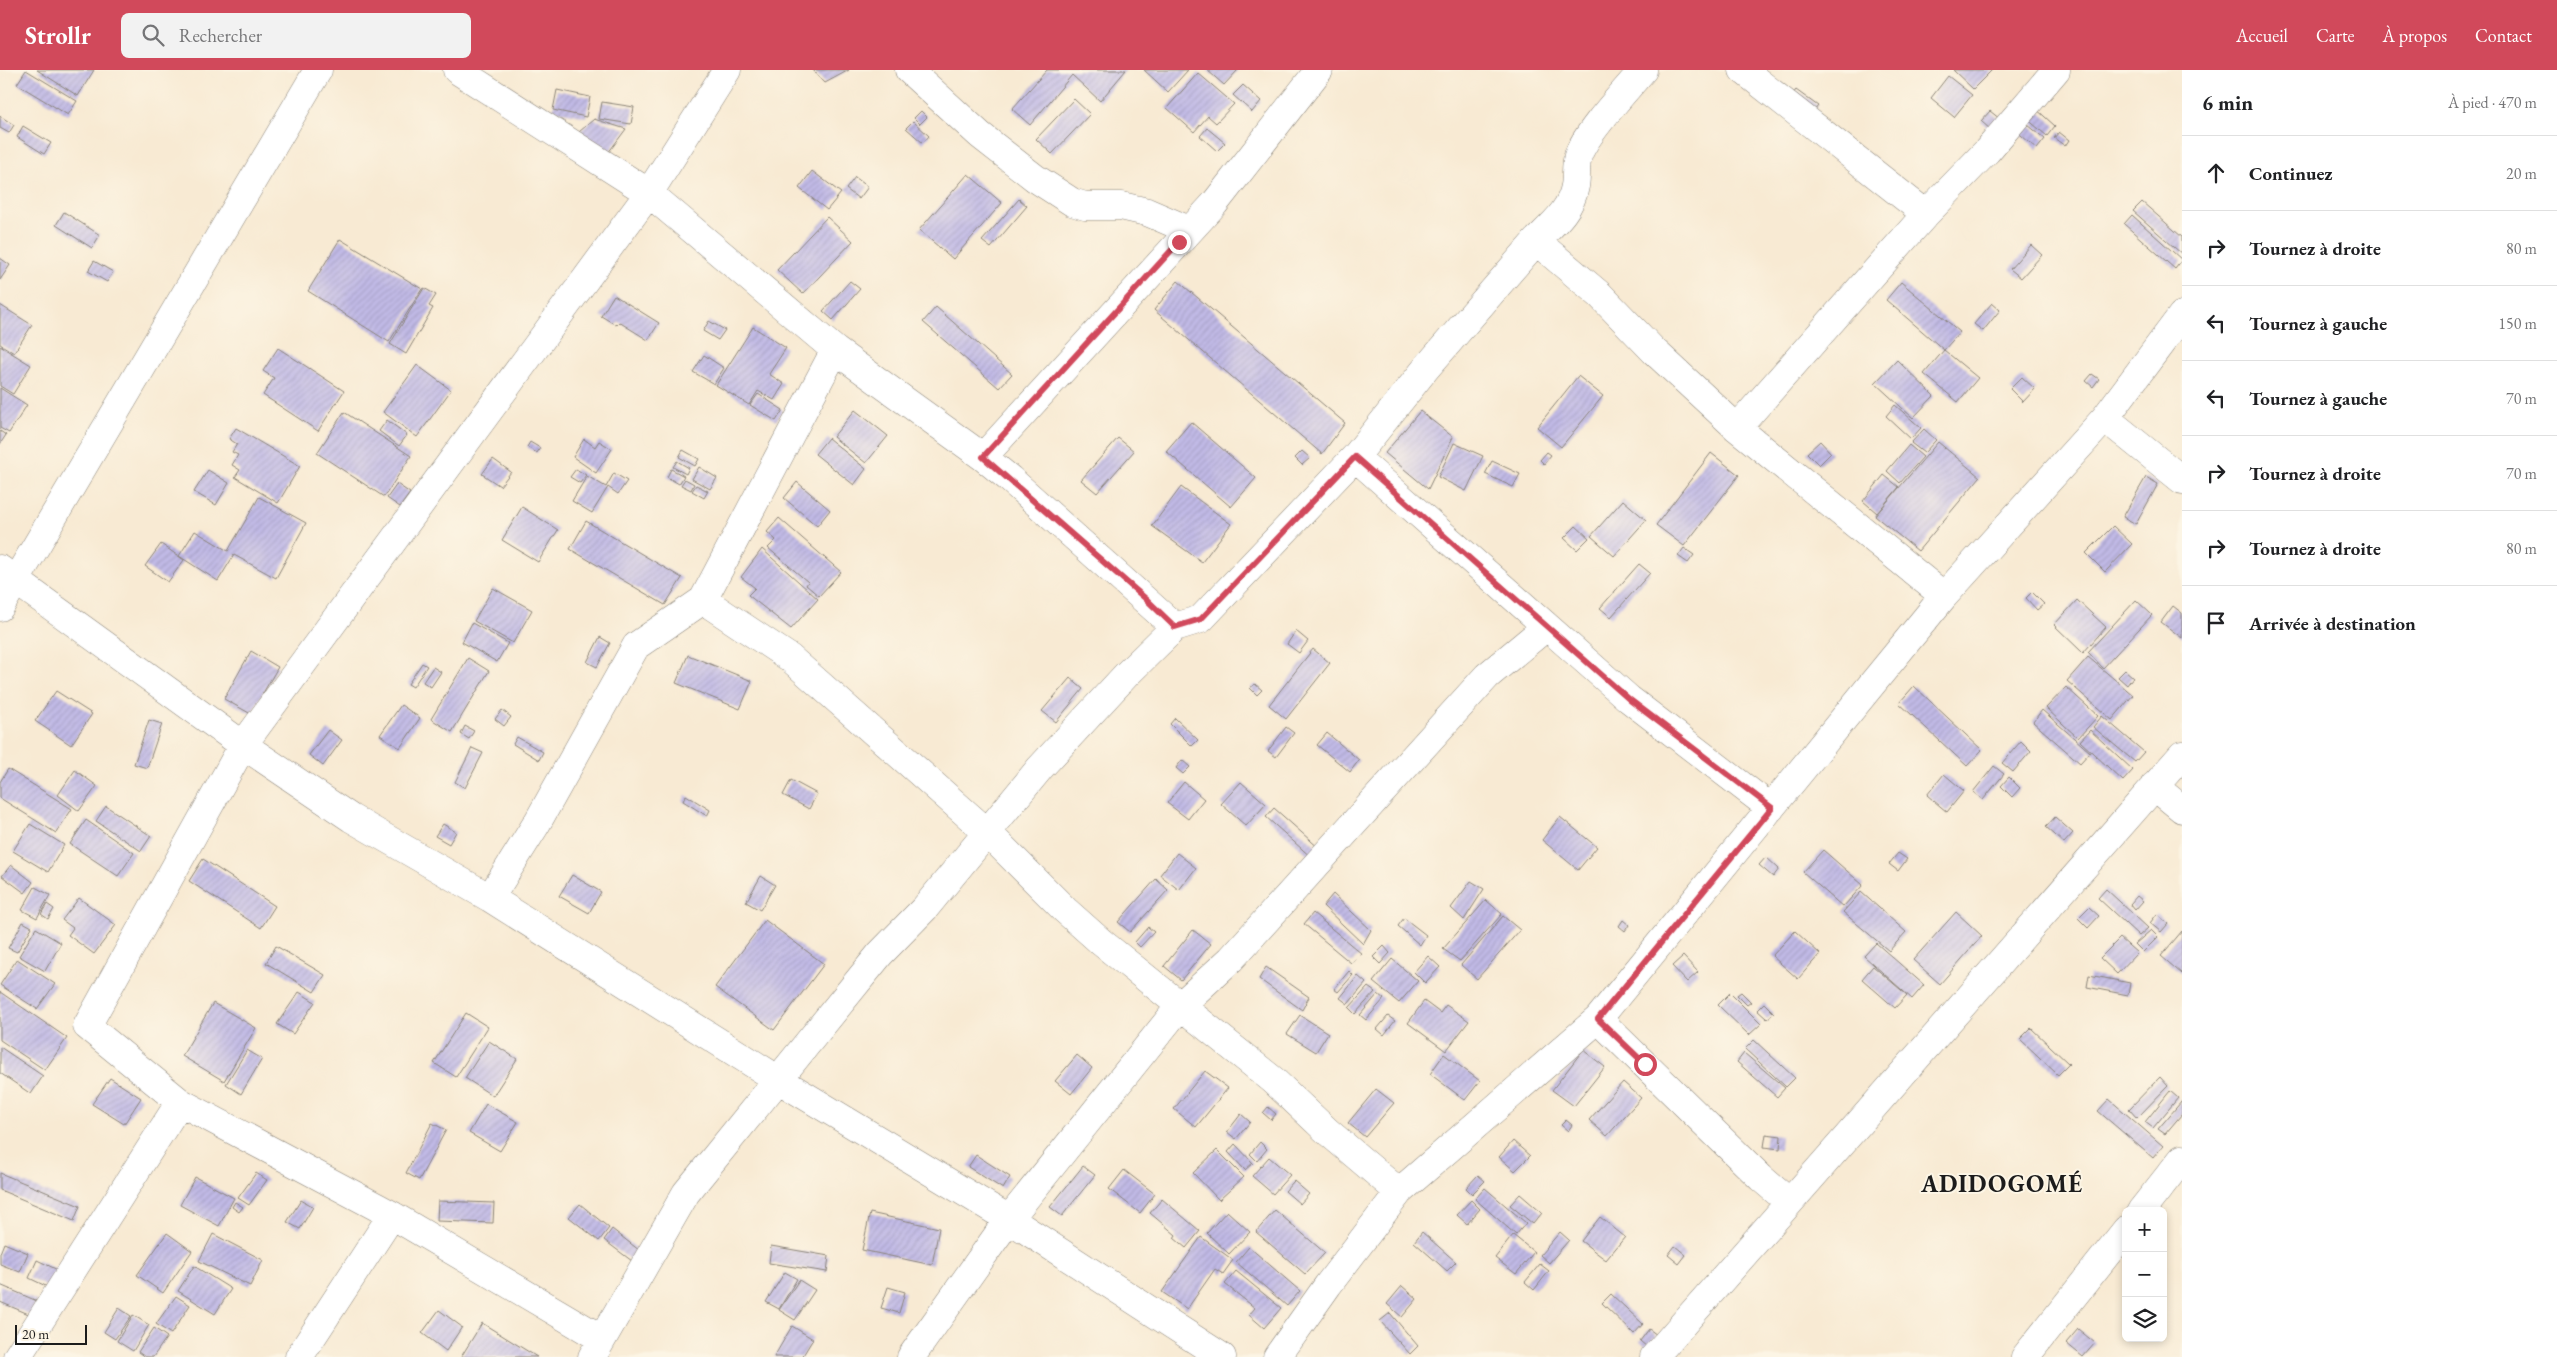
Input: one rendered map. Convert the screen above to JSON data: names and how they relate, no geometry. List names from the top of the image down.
{
  "districts": ["ADIDOGOMÉ"],
  "scale_bar": "20 m",
  "page": {
    "header": "Strollr",
    "search": "Rechercher",
    "nav": [
      "Accueil",
      "Carte",
      "À propos",
      "Contact"
    ],
    "heading": ["6 min", "À pied · 470 m"],
    "list": [
      ["Continuez", "20 m"],
      ["Tournez à droite", "80 m"],
      ["Tournez à gauche", "150 m"],
      ["Tournez à gauche", "70 m"],
      ["Tournez à droite", "70 m"],
      ["Tournez à droite", "80 m"],
      "Arrivée à destination"
    ],
    "map_buttons": ["+", "−"],
    "scale": "20 m"
  }
}
